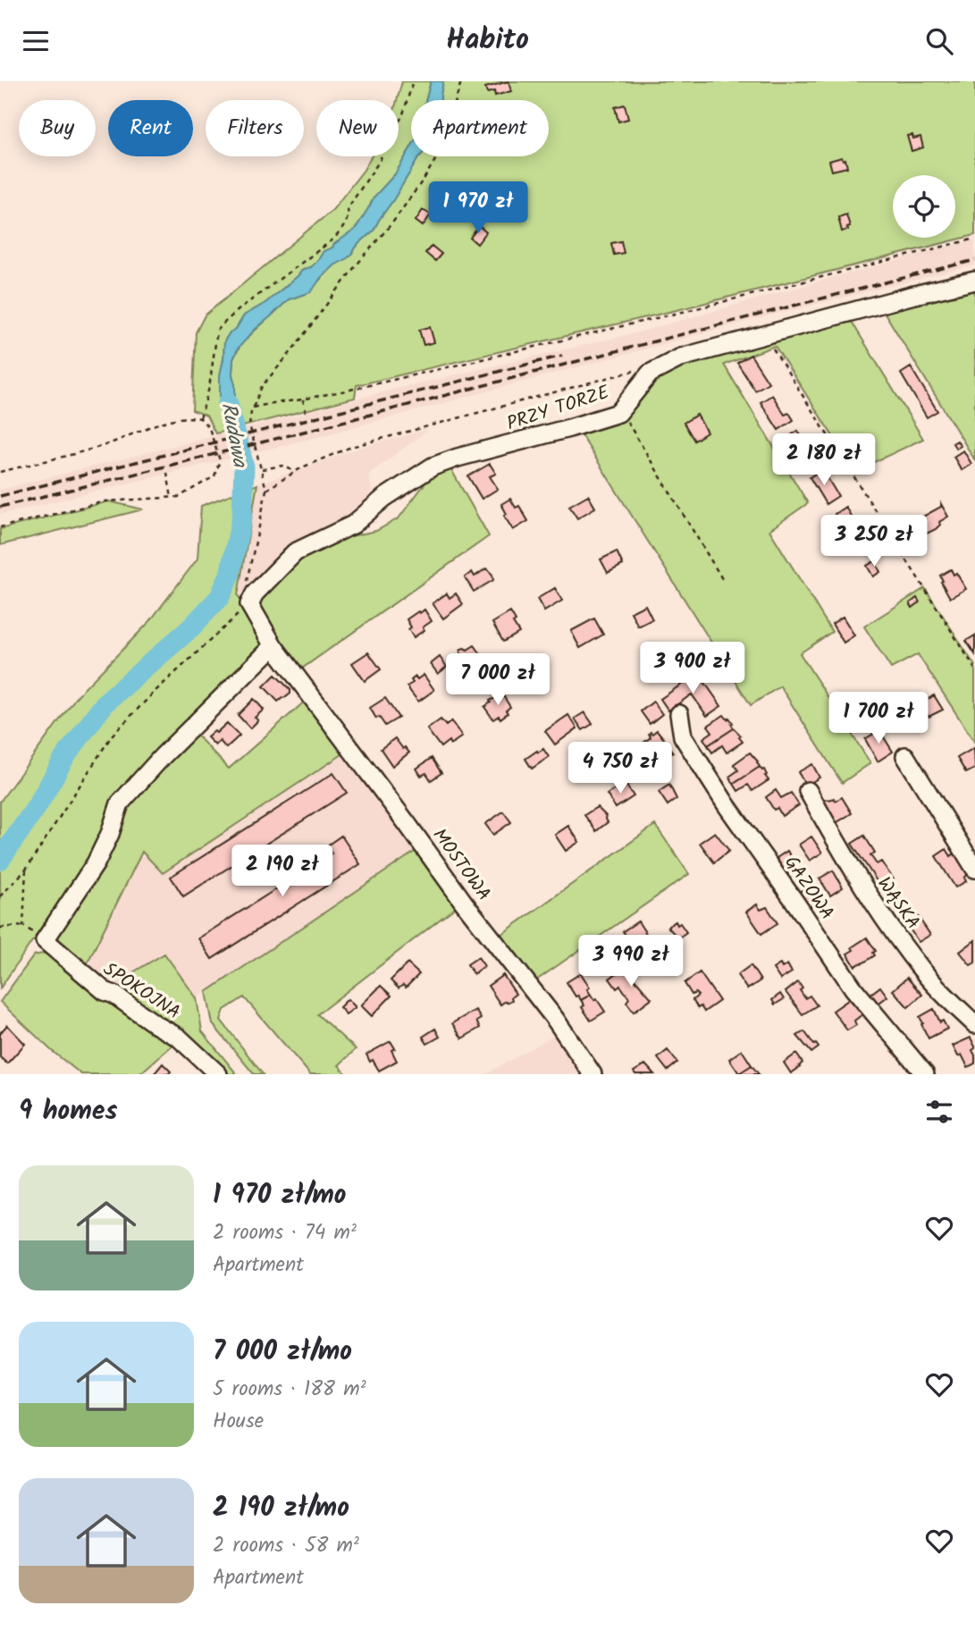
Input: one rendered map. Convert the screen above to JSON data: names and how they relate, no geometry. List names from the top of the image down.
{
  "streets": {
    "street": [
      "PRZY TORZE",
      "MOSTOWA",
      "GAZOWA",
      "WĄSKA",
      "SPOKOJNA"
    ]
  },
  "crossings": [
    ["PRZY TORZE", "MOSTOWA"]
  ],
  "water": ["Rudawa"],
  "page": {
    "header": "Habito",
    "chip": [
      "Buy",
      "Rent",
      "Filters",
      "New",
      "Apartment"
    ],
    "price": [
      "1 970 zł",
      "2 180 zł",
      "3 250 zł",
      "3 900 zł",
      "7 000 zł",
      "1 700 zł",
      "4 750 zł",
      "2 190 zł",
      "3 990 zł"
    ],
    "heading": "9 homes",
    "list": [
      {
        "name": "1 970 zł/mo",
        "note": "2 rooms · 74 m² · Apartment"
      },
      {
        "name": "7 000 zł/mo",
        "note": "5 rooms · 188 m² · House"
      },
      {
        "name": "2 190 zł/mo",
        "note": "2 rooms · 58 m² · Apartment"
      }
    ]
  }
}
